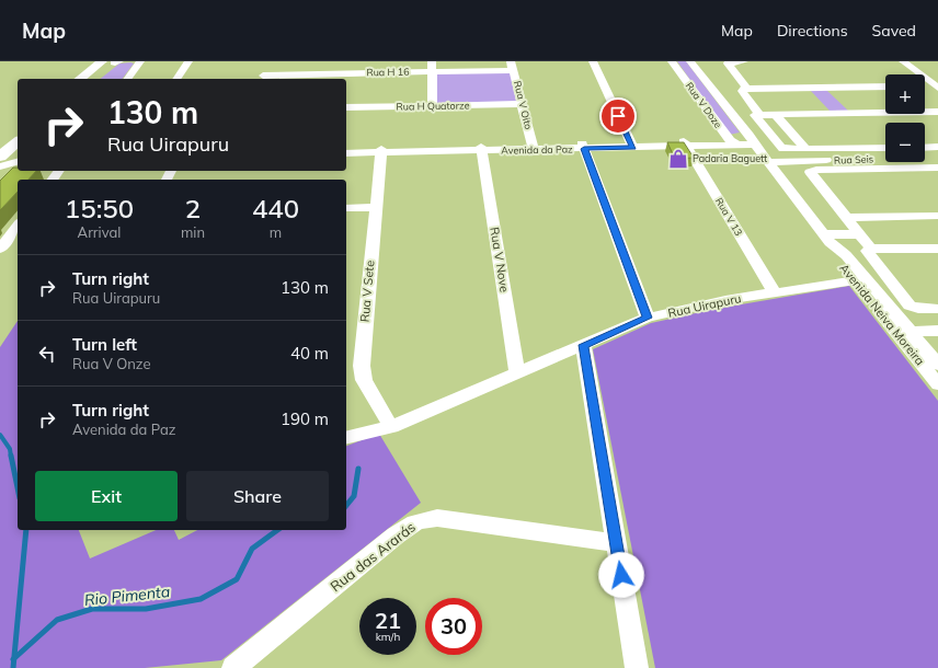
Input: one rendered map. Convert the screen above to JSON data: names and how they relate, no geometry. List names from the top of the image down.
{
  "streets": {
    "street": [
      "Rua H 16",
      "Rua V Oito",
      "Rua V Doze",
      "Rua H Quatorze",
      "Avenida da Paz",
      "Rua Seis",
      "Rua V 13",
      "Rua V Nove",
      "Rua V Sete",
      "Rua Uirapuru",
      "Avenida Neiva Moreira",
      "Rua das Ararás"
    ]
  },
  "crossings": [
    ["Rua H 16", "Rua V Oito"],
    ["Rua V Oito", "Rua H Quatorze"],
    ["Rua V Oito", "Avenida da Paz"],
    ["Rua V Doze", "Avenida da Paz"],
    ["Avenida da Paz", "Rua V 13"],
    ["Avenida da Paz", "Rua V Nove"],
    ["Avenida da Paz", "Rua V Sete"],
    ["Avenida da Paz", "Avenida Neiva Moreira"],
    ["Rua Seis", "Avenida Neiva Moreira"],
    ["Rua V 13", "Rua Uirapuru"],
    ["Rua V Nove", "Rua Uirapuru"],
    ["Rua V Sete", "Rua Uirapuru"],
    ["Rua Uirapuru", "Avenida Neiva Moreira"]
  ],
  "water": ["Rio Pimenta"],
  "places": {
    "shop": ["Padaria Baguett"]
  },
  "page": {
    "header": "Map",
    "nav": ["Map", "Directions", "Saved"],
    "map_buttons": ["+", "−"],
    "turn": ["130 m", "Rua Uirapuru"],
    "eta": [
      "15:50",
      "Arrival",
      "2",
      "min",
      "440",
      "m"
    ],
    "list": [
      {
        "name": "Turn right",
        "note": "Rua Uirapuru",
        "value": "130 m"
      },
      {
        "name": "Turn left",
        "note": "Rua V Onze",
        "value": "40 m"
      },
      {
        "name": "Turn right",
        "note": "Avenida da Paz",
        "value": "190 m"
      }
    ],
    "buttons": ["Exit", "Share"],
    "speed": "21 km/h",
    "limit": "30"
  }
}
